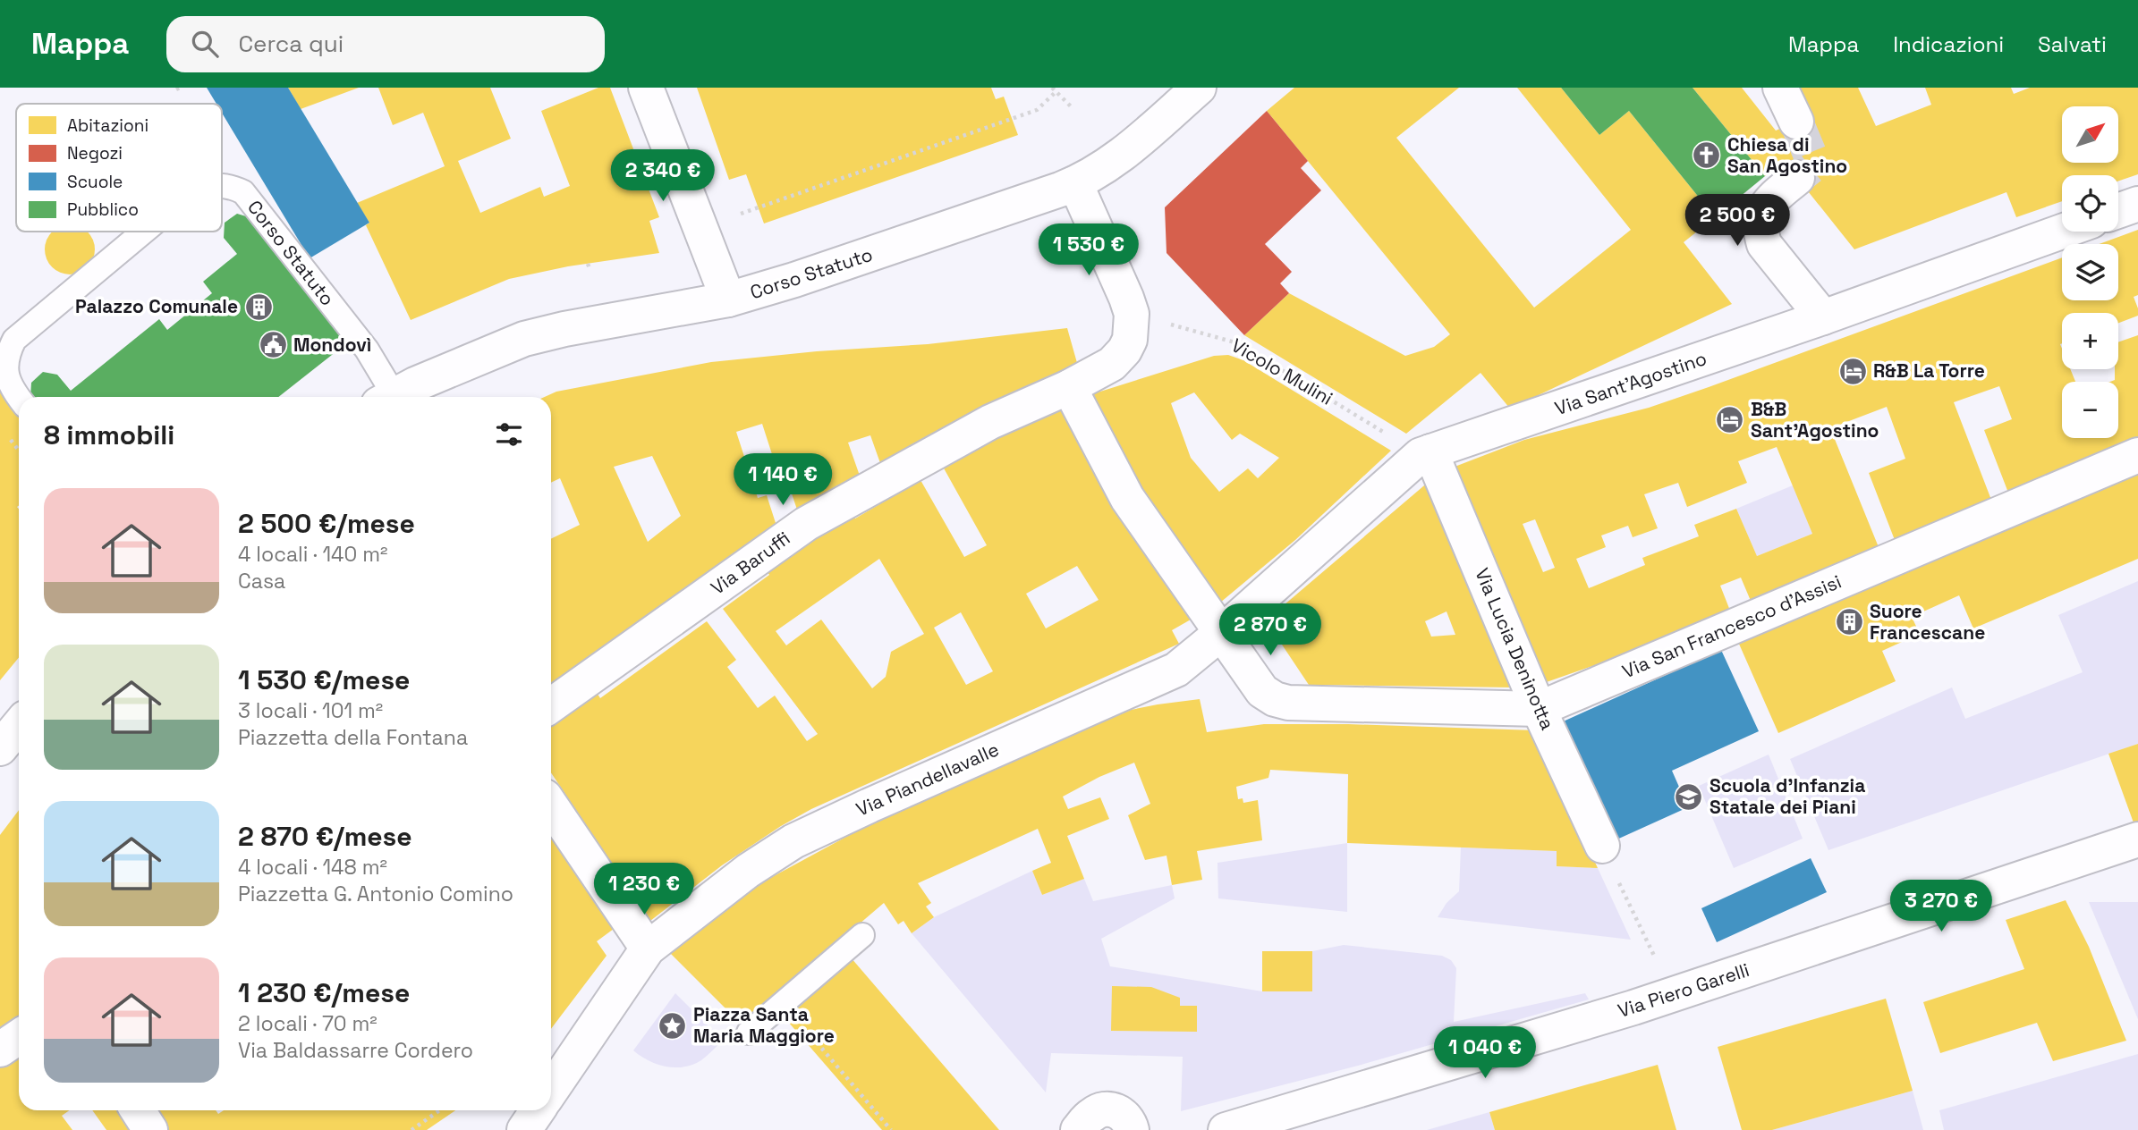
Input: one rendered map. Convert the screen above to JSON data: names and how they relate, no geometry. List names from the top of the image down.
{
  "streets": {
    "street": [
      "Corso Statuto",
      "Via Sant'Agostino",
      "Via Baruffi",
      "Via San Francesco d'Assisi",
      "Via Lucia Deninotta",
      "Via Piandellavalle",
      "Via Piero Garelli"
    ],
    "path": ["Vicolo Mulini"]
  },
  "crossings": [
    ["Vicolo Mulini", "Via Sant'Agostino"],
    ["Vicolo Mulini", "Via Baruffi"],
    ["Vicolo Mulini", "Via Lucia Deninotta"],
    ["Via Sant'Agostino", "Via San Francesco d'Assisi"],
    ["Via Sant'Agostino", "Via Lucia Deninotta"],
    ["Via Sant'Agostino", "Via Piandellavalle"],
    ["Via Baruffi", "Via San Francesco d'Assisi"],
    ["Via San Francesco d'Assisi", "Via Lucia Deninotta"],
    ["Via San Francesco d'Assisi", "Via Piandellavalle"]
  ],
  "places": {
    "church": ["Chiesa di San Agostino"],
    "building": ["Palazzo Comunale", "Suore Francescane"],
    "public building": ["Mondovì"],
    "hotel": ["R&B La Torre", "B&B Sant'Agostino"],
    "school or university": ["Scuola d'Infanzia Statale dei Piani"],
    "place": ["Piazza Santa Maria Maggiore"]
  },
  "legend": [
    "Abitazioni",
    "Negozi",
    "Scuole",
    "Pubblico"
  ],
  "north": "top right",
  "page": {
    "header": "Mappa",
    "search": "Cerca qui",
    "nav": ["Mappa", "Indicazioni", "Salvati"],
    "map_buttons": ["+", "−"],
    "price": [
      "2 340 €",
      "2 500 €",
      "1 530 €",
      "1 140 €",
      "2 870 €",
      "1 230 €",
      "3 270 €",
      "1 040 €"
    ],
    "heading": "8 immobili",
    "list": [
      {
        "name": "2 500 €/mese",
        "note": "4 locali · 140 m² · Casa"
      },
      {
        "name": "1 530 €/mese",
        "note": "3 locali · 101 m² · Piazzetta della Fontana"
      },
      {
        "name": "2 870 €/mese",
        "note": "4 locali · 148 m² · Piazzetta G. Antonio Comino"
      },
      {
        "name": "1 230 €/mese",
        "note": "2 locali · 70 m² · Via Baldassarre Cordero"
      }
    ]
  }
}
